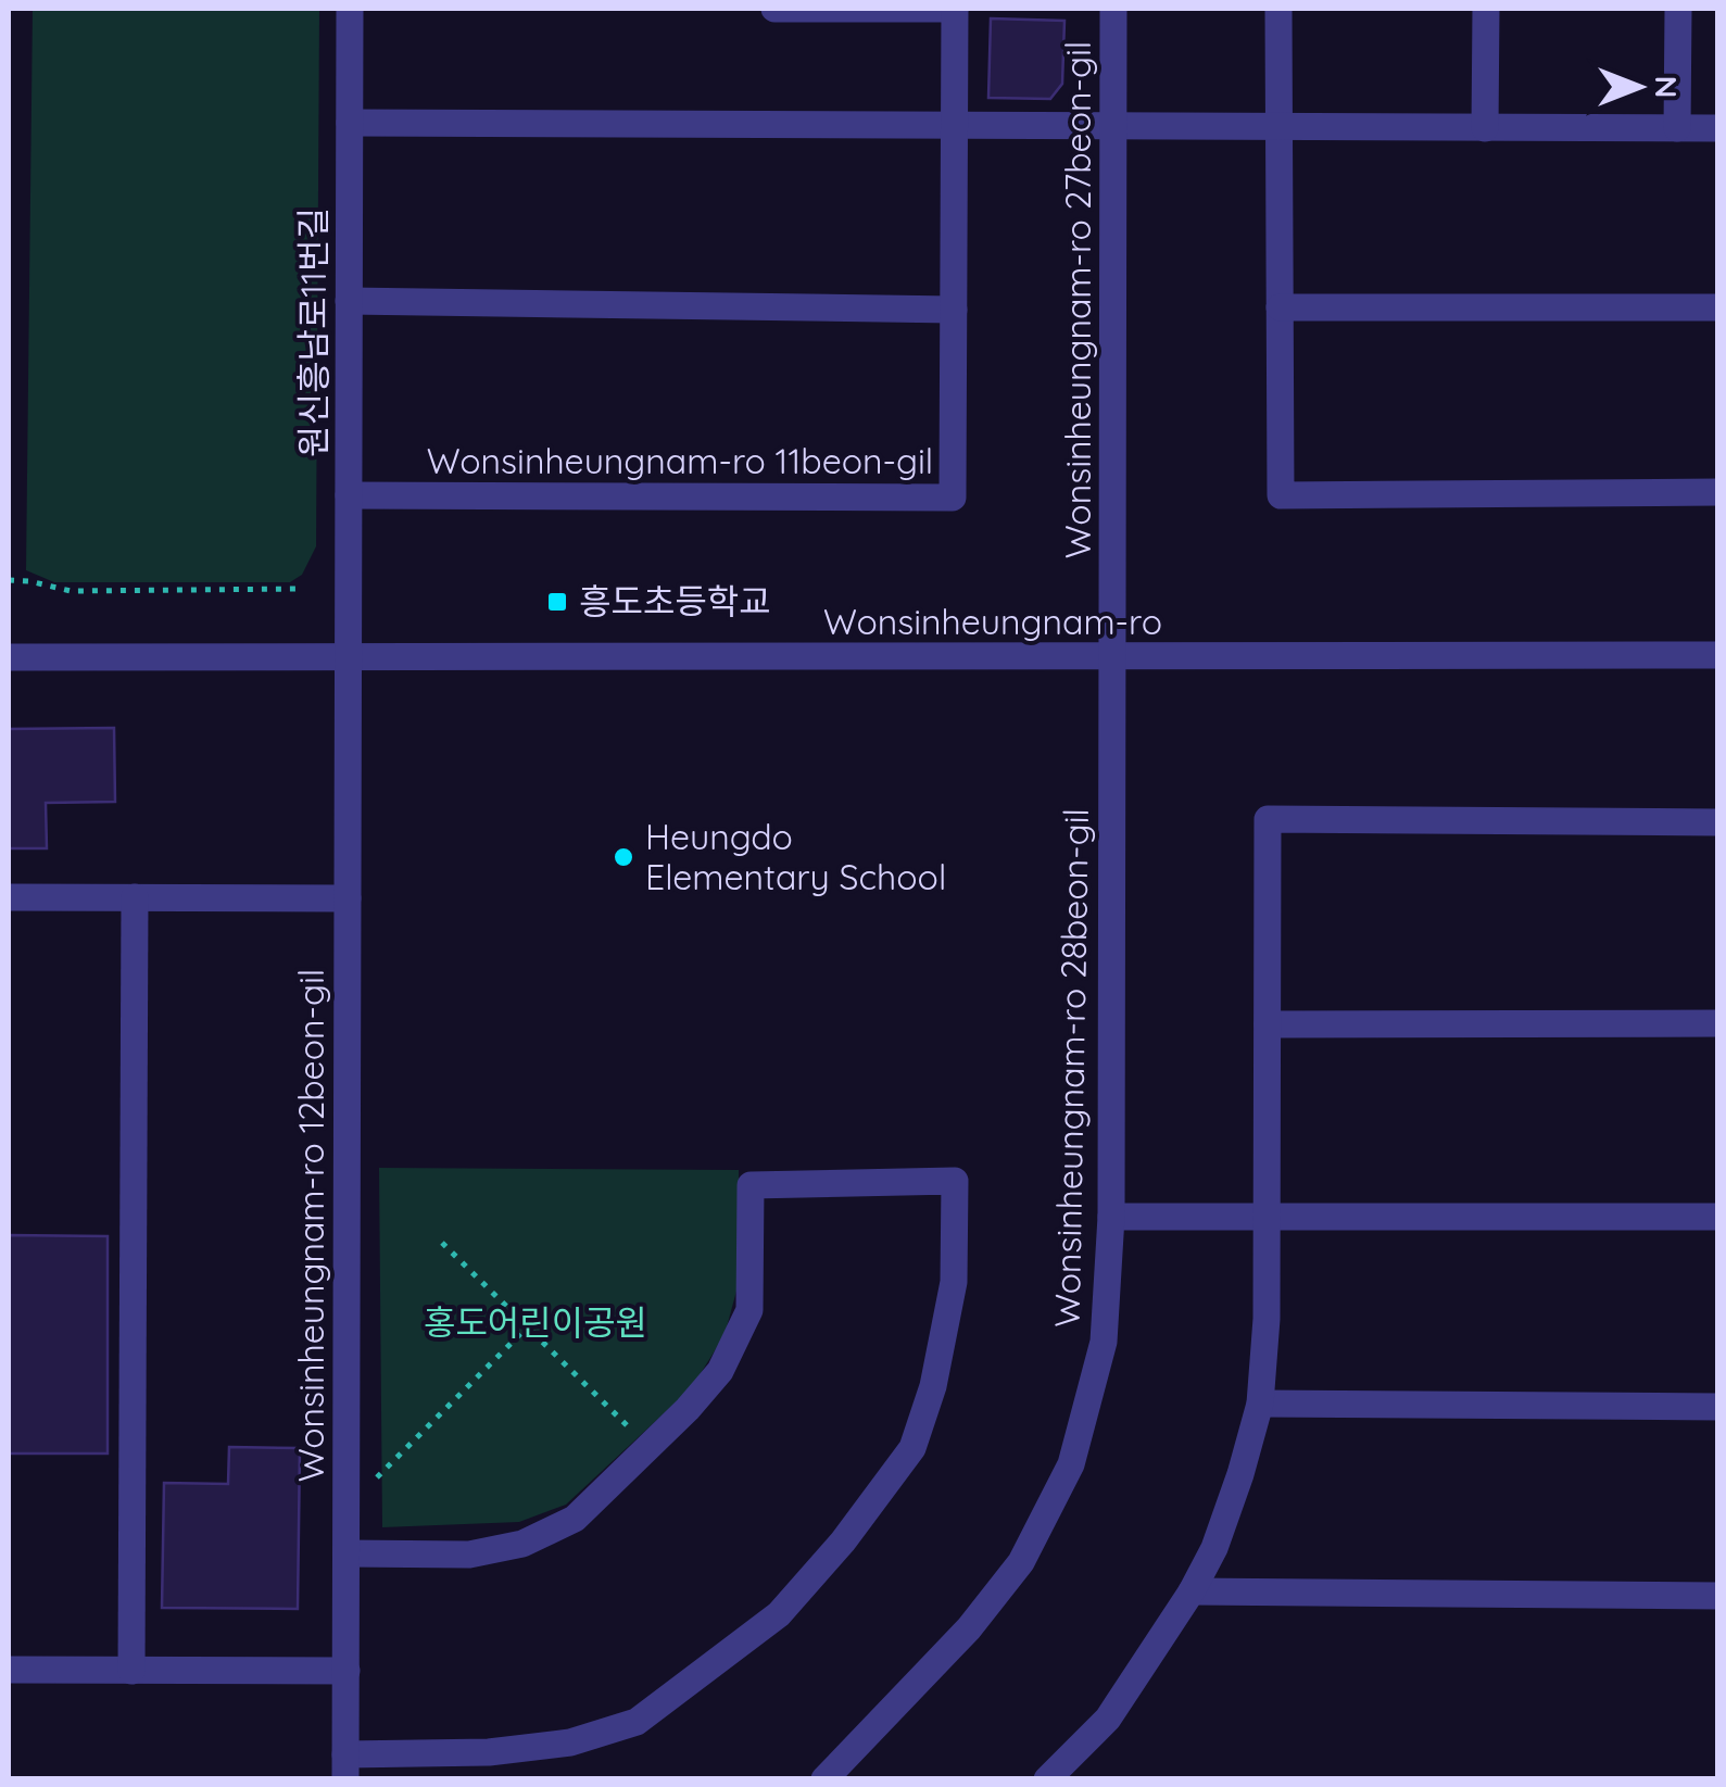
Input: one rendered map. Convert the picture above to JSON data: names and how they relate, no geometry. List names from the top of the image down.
{
  "streets": {
    "street": [
      "Wonsinheungnam-ro 27beon-gil",
      "원신흥남로11번길",
      "Wonsinheungnam-ro 11beon-gil",
      "Wonsinheungnam-ro",
      "Wonsinheungnam-ro 28beon-gil",
      "Wonsinheungnam-ro 12beon-gil"
    ]
  },
  "crossings": [
    ["Wonsinheungnam-ro 27beon-gil", "Wonsinheungnam-ro"],
    ["Wonsinheungnam-ro 27beon-gil", "Wonsinheungnam-ro 28beon-gil"],
    ["원신흥남로11번길", "Wonsinheungnam-ro 11beon-gil"],
    ["원신흥남로11번길", "Wonsinheungnam-ro"],
    ["원신흥남로11번길", "Wonsinheungnam-ro 12beon-gil"],
    ["Wonsinheungnam-ro", "Wonsinheungnam-ro 28beon-gil"],
    ["Wonsinheungnam-ro", "Wonsinheungnam-ro 12beon-gil"]
  ],
  "parks": ["홍도어린이공원"],
  "places": {
    "transit": ["흥도초등학교"],
    "other": ["Heungdo Elementary School"]
  },
  "north": "right"
}
